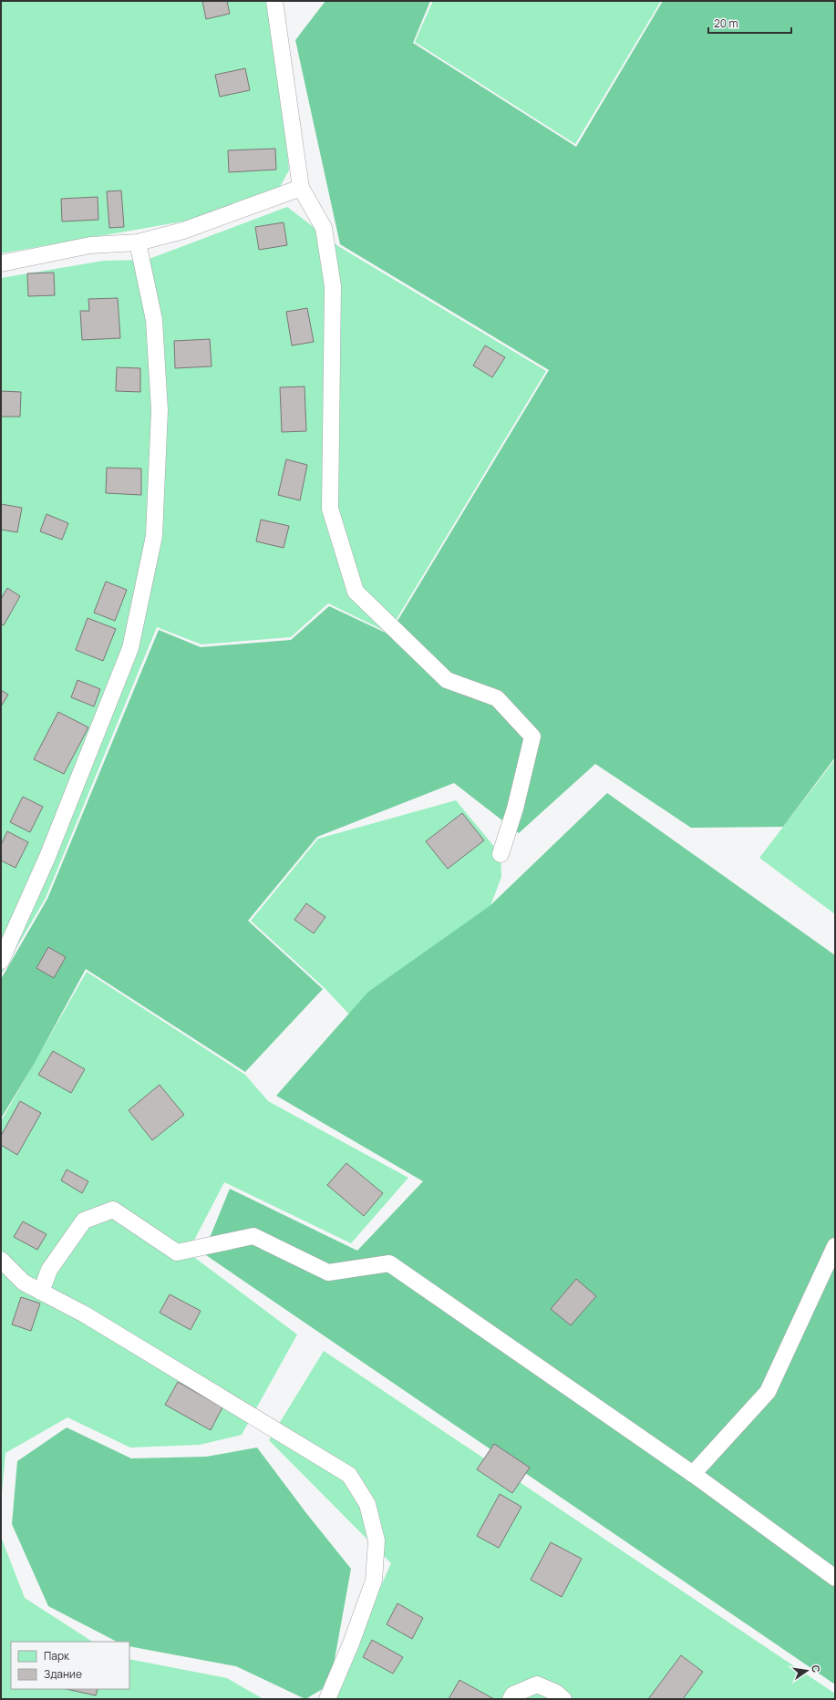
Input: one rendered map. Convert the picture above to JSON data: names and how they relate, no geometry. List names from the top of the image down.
{
  "legend": ["Парк", "Здание"],
  "scale_bar": "20 m",
  "north": "right"
}
